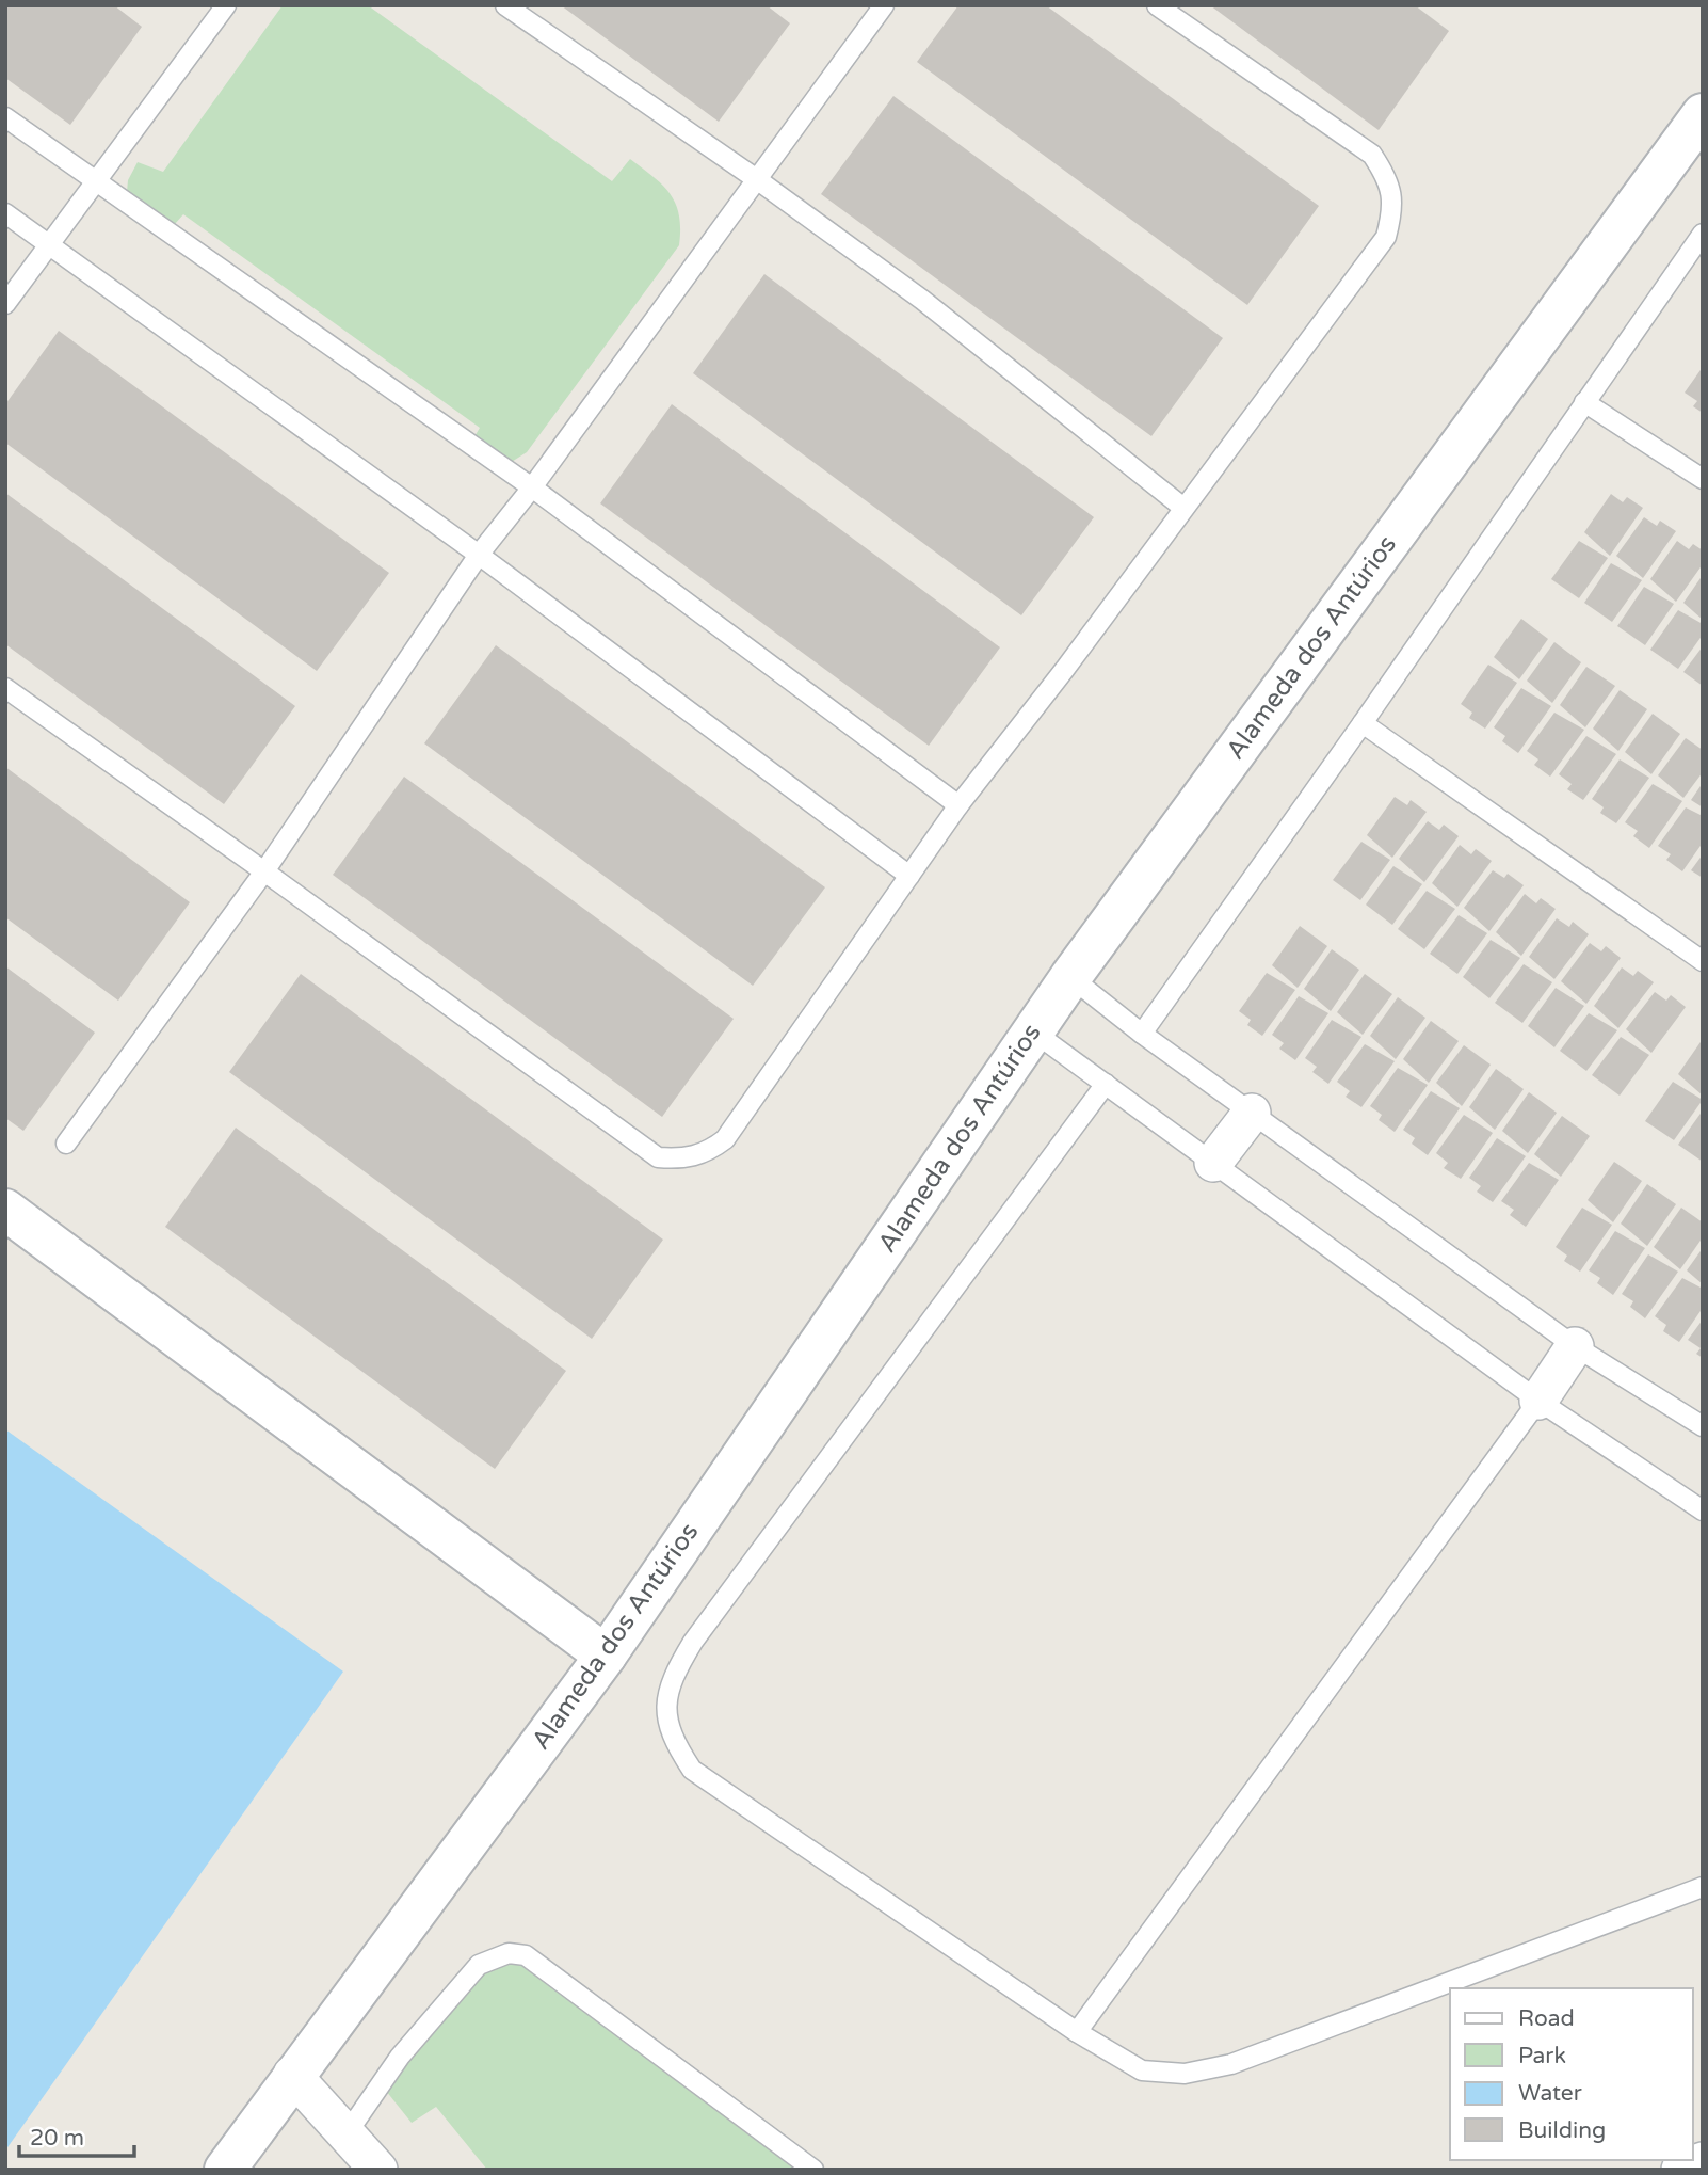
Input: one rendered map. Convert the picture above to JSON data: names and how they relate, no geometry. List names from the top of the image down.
{
  "streets": {
    "street": ["Alameda dos Antúrios"]
  },
  "legend": [
    "Road",
    "Park",
    "Water",
    "Building"
  ],
  "scale_bar": "20 m"
}
